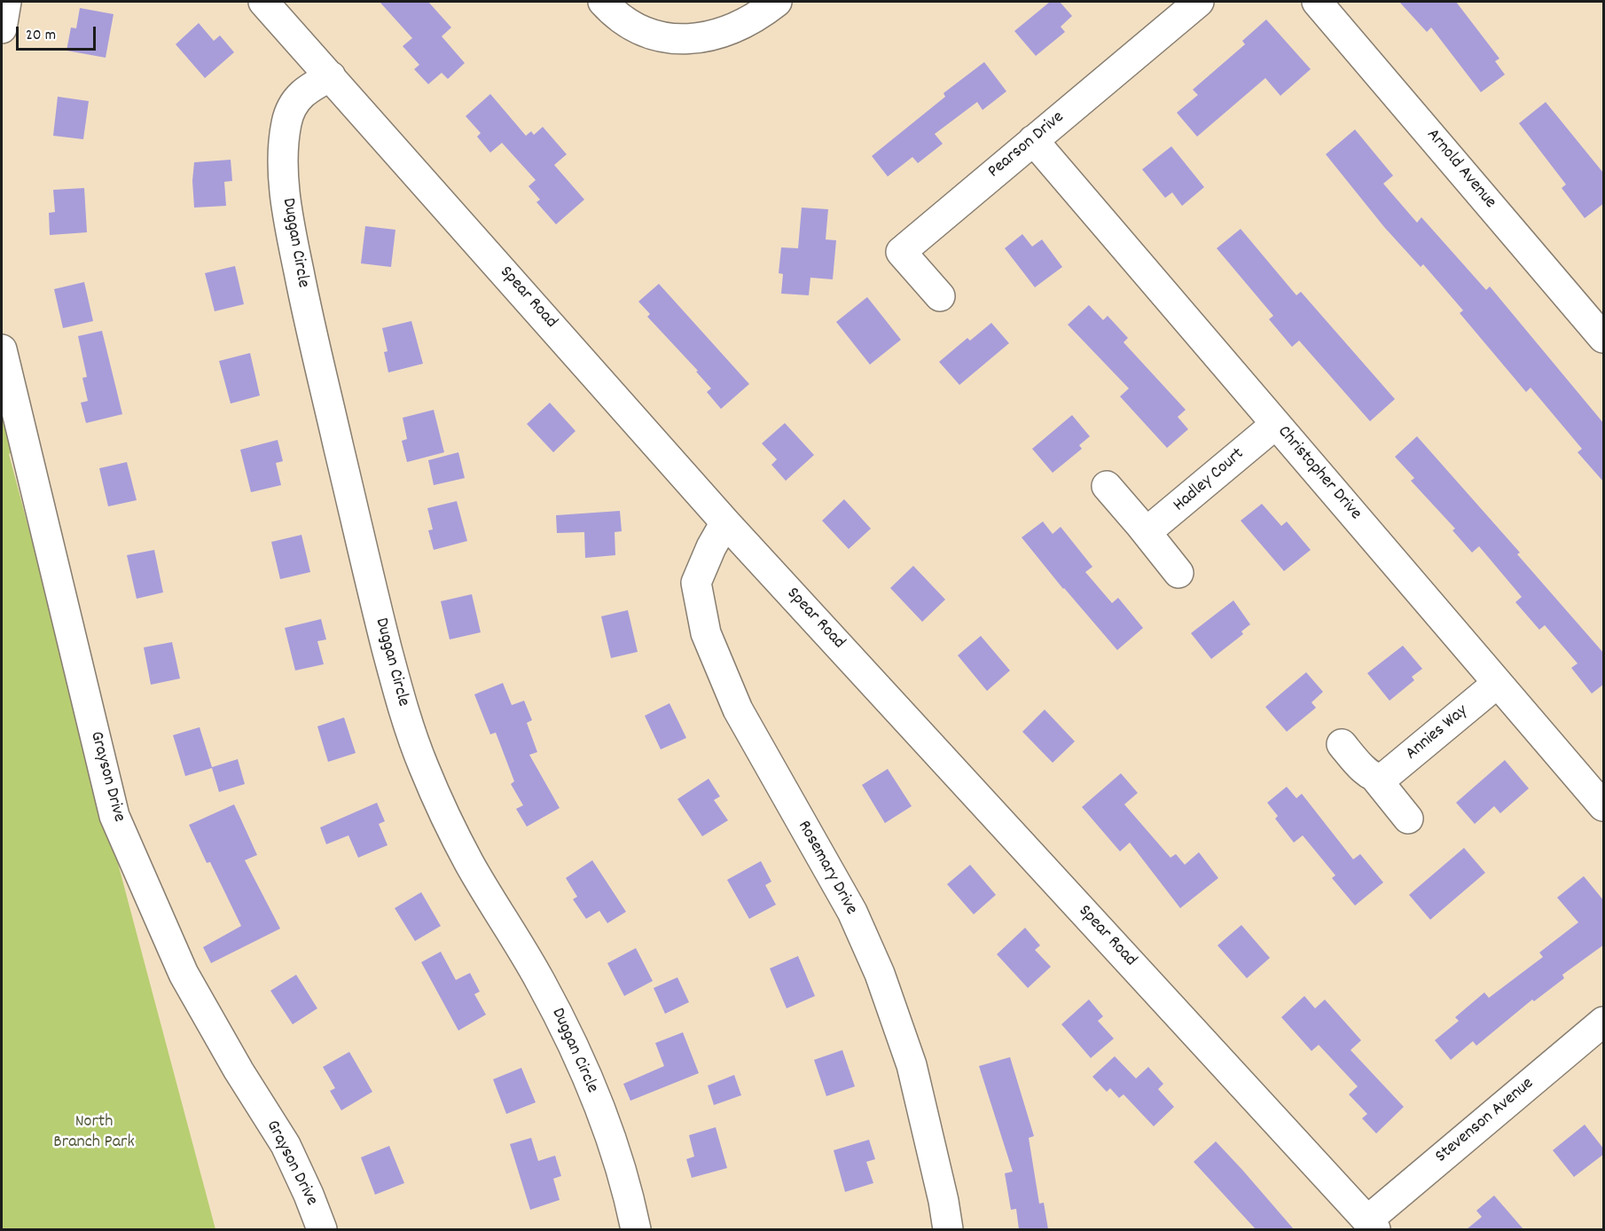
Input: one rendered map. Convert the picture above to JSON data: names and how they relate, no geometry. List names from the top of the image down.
{
  "streets": {
    "street": [
      "Pearson Drive",
      "Arnold Avenue",
      "Duggan Circle",
      "Spear Road",
      "Christopher Drive",
      "Hadley Court",
      "Annies Way",
      "Grayson Drive",
      "Rosemary Drive",
      "Stevenson Avenue"
    ]
  },
  "crossings": [
    ["Pearson Drive", "Christopher Drive"],
    ["Duggan Circle", "Spear Road"],
    ["Spear Road", "Rosemary Drive"],
    ["Spear Road", "Stevenson Avenue"],
    ["Christopher Drive", "Hadley Court"],
    ["Christopher Drive", "Annies Way"]
  ],
  "parks": ["North Branch Park"],
  "scale_bar": "20 m"
}
